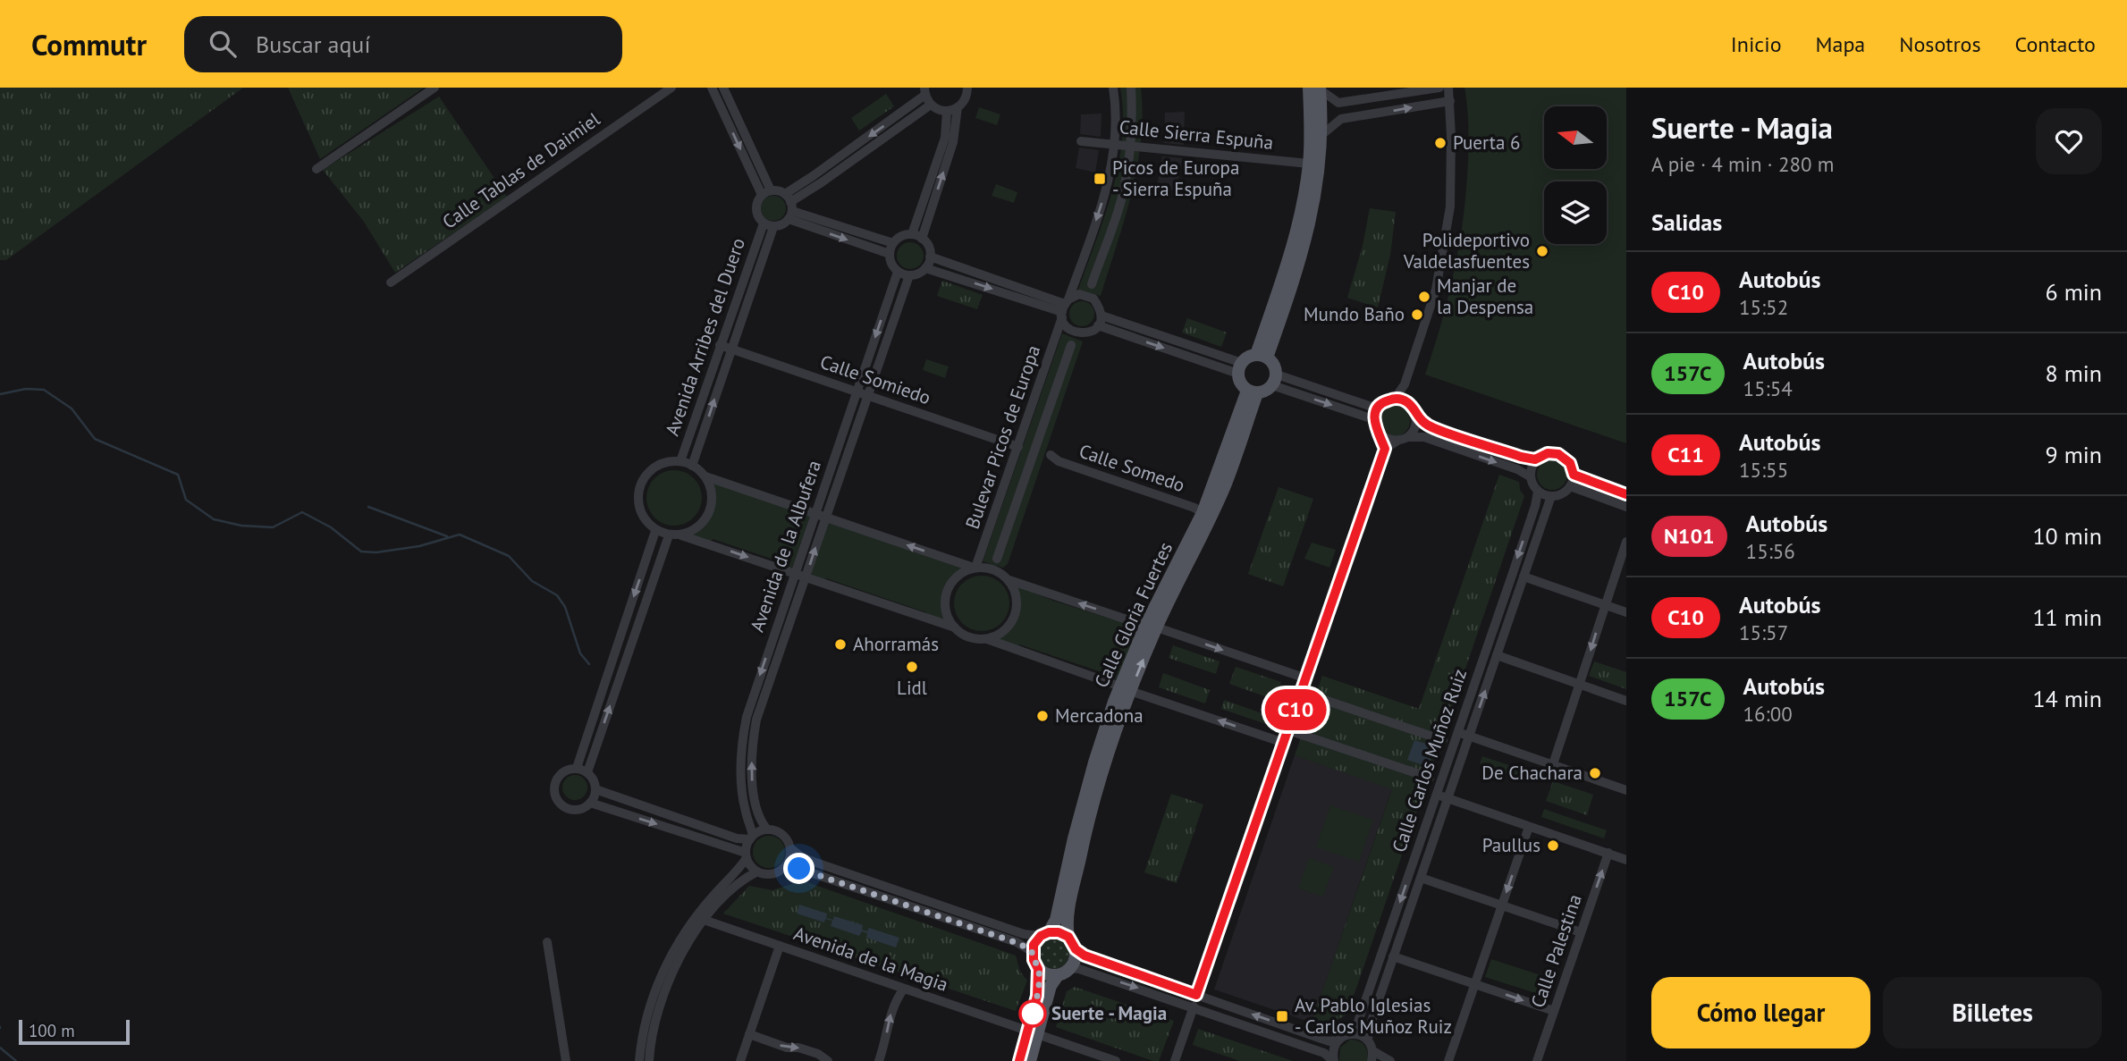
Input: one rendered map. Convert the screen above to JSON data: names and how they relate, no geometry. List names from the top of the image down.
{
  "streets": {
    "main road": ["Calle Gloria Fuertes"],
    "street": [
      "Calle Sierra Espuña",
      "Calle Tablas de Daimiel",
      "Avenida Arribes del Duero",
      "Calle Somiedo",
      "Bulevar Picos de Europa",
      "Calle Somedo",
      "Avenida de la Albufera",
      "Calle Carlos Muñoz Ruiz",
      "Calle Palestina",
      "Avenida de la Magia"
    ]
  },
  "crossings": [
    ["Calle Sierra Espuña", "Bulevar Picos de Europa"],
    ["Avenida Arribes del Duero", "Calle Somiedo"],
    ["Calle Somiedo", "Bulevar Picos de Europa"],
    ["Calle Somiedo", "Avenida de la Albufera"],
    ["Calle Somedo", "Calle Gloria Fuertes"]
  ],
  "places": {
    "other": [
      "Puerta 6",
      "Polideportivo Valdelasfuentes",
      "Manjar de la Despensa",
      "Mundo Baño",
      "Ahorramás",
      "Lidl",
      "Mercadona",
      "De Chachara",
      "Paullus",
      "Suerte - Magia"
    ],
    "transit": ["Picos de Europa - Sierra Espuña", "Av. Pablo Iglesias - Carlos Muñoz Ruiz"]
  },
  "lines": ["bus line C10"],
  "scale_bar": "100 m",
  "north": "left",
  "page": {
    "header": "Commutr",
    "search": "Buscar aquí",
    "nav": [
      "Inicio",
      "Mapa",
      "Nosotros",
      "Contacto"
    ],
    "on_map": "C10",
    "heading": [
      ["Suerte - Magia", "A pie · 4 min · 280 m"],
      "Salidas"
    ],
    "list": [
      {
        "mark": "C10",
        "name": "Autobús",
        "note": "15:52",
        "value": "6 min"
      },
      {
        "mark": "157C",
        "name": "Autobús",
        "note": "15:54",
        "value": "8 min"
      },
      {
        "mark": "C11",
        "name": "Autobús",
        "note": "15:55",
        "value": "9 min"
      },
      {
        "mark": "N101",
        "name": "Autobús",
        "note": "15:56",
        "value": "10 min"
      },
      {
        "mark": "C10",
        "name": "Autobús",
        "note": "15:57",
        "value": "11 min"
      },
      {
        "mark": "157C",
        "name": "Autobús",
        "note": "16:00",
        "value": "14 min"
      }
    ],
    "buttons": ["Cómo llegar", "Billetes"],
    "scale": "100 m"
  }
}
